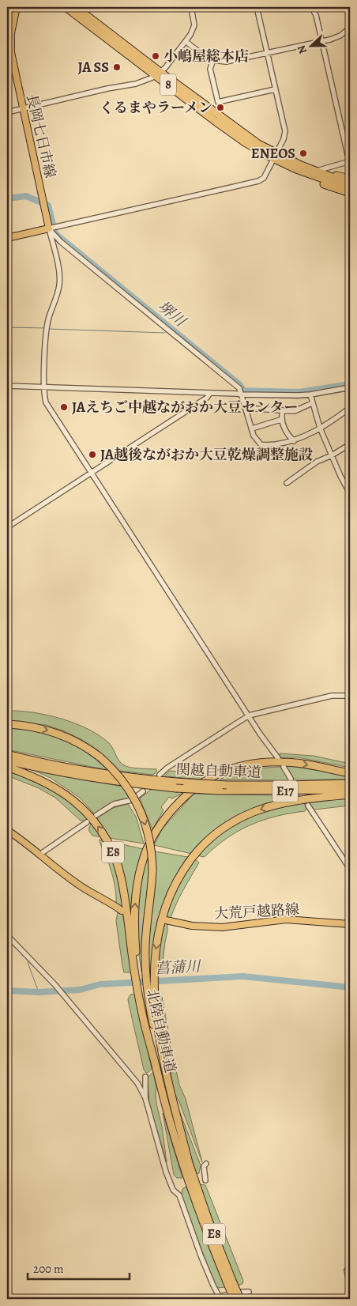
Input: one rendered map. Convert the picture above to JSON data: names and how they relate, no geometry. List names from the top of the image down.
{
  "streets": {
    "highway": [
      "8",
      "関越自動車道",
      "E17",
      "E8",
      "北陸自動車道"
    ],
    "main road": ["長岡七日市線", "大荒戸越路線"]
  },
  "crossings": [
    ["E8", "北陸自動車道"]
  ],
  "water": ["堺川", "菖蒲川"],
  "places": [
    "小嶋屋総本店",
    "JA SS",
    "くるまやラーメン",
    "ENEOS",
    "JAえちご中越ながおか大豆センター",
    "JA越後ながおか大豆乾燥調整施設"
  ],
  "scale_bar": "200 m",
  "north": "left"
}
